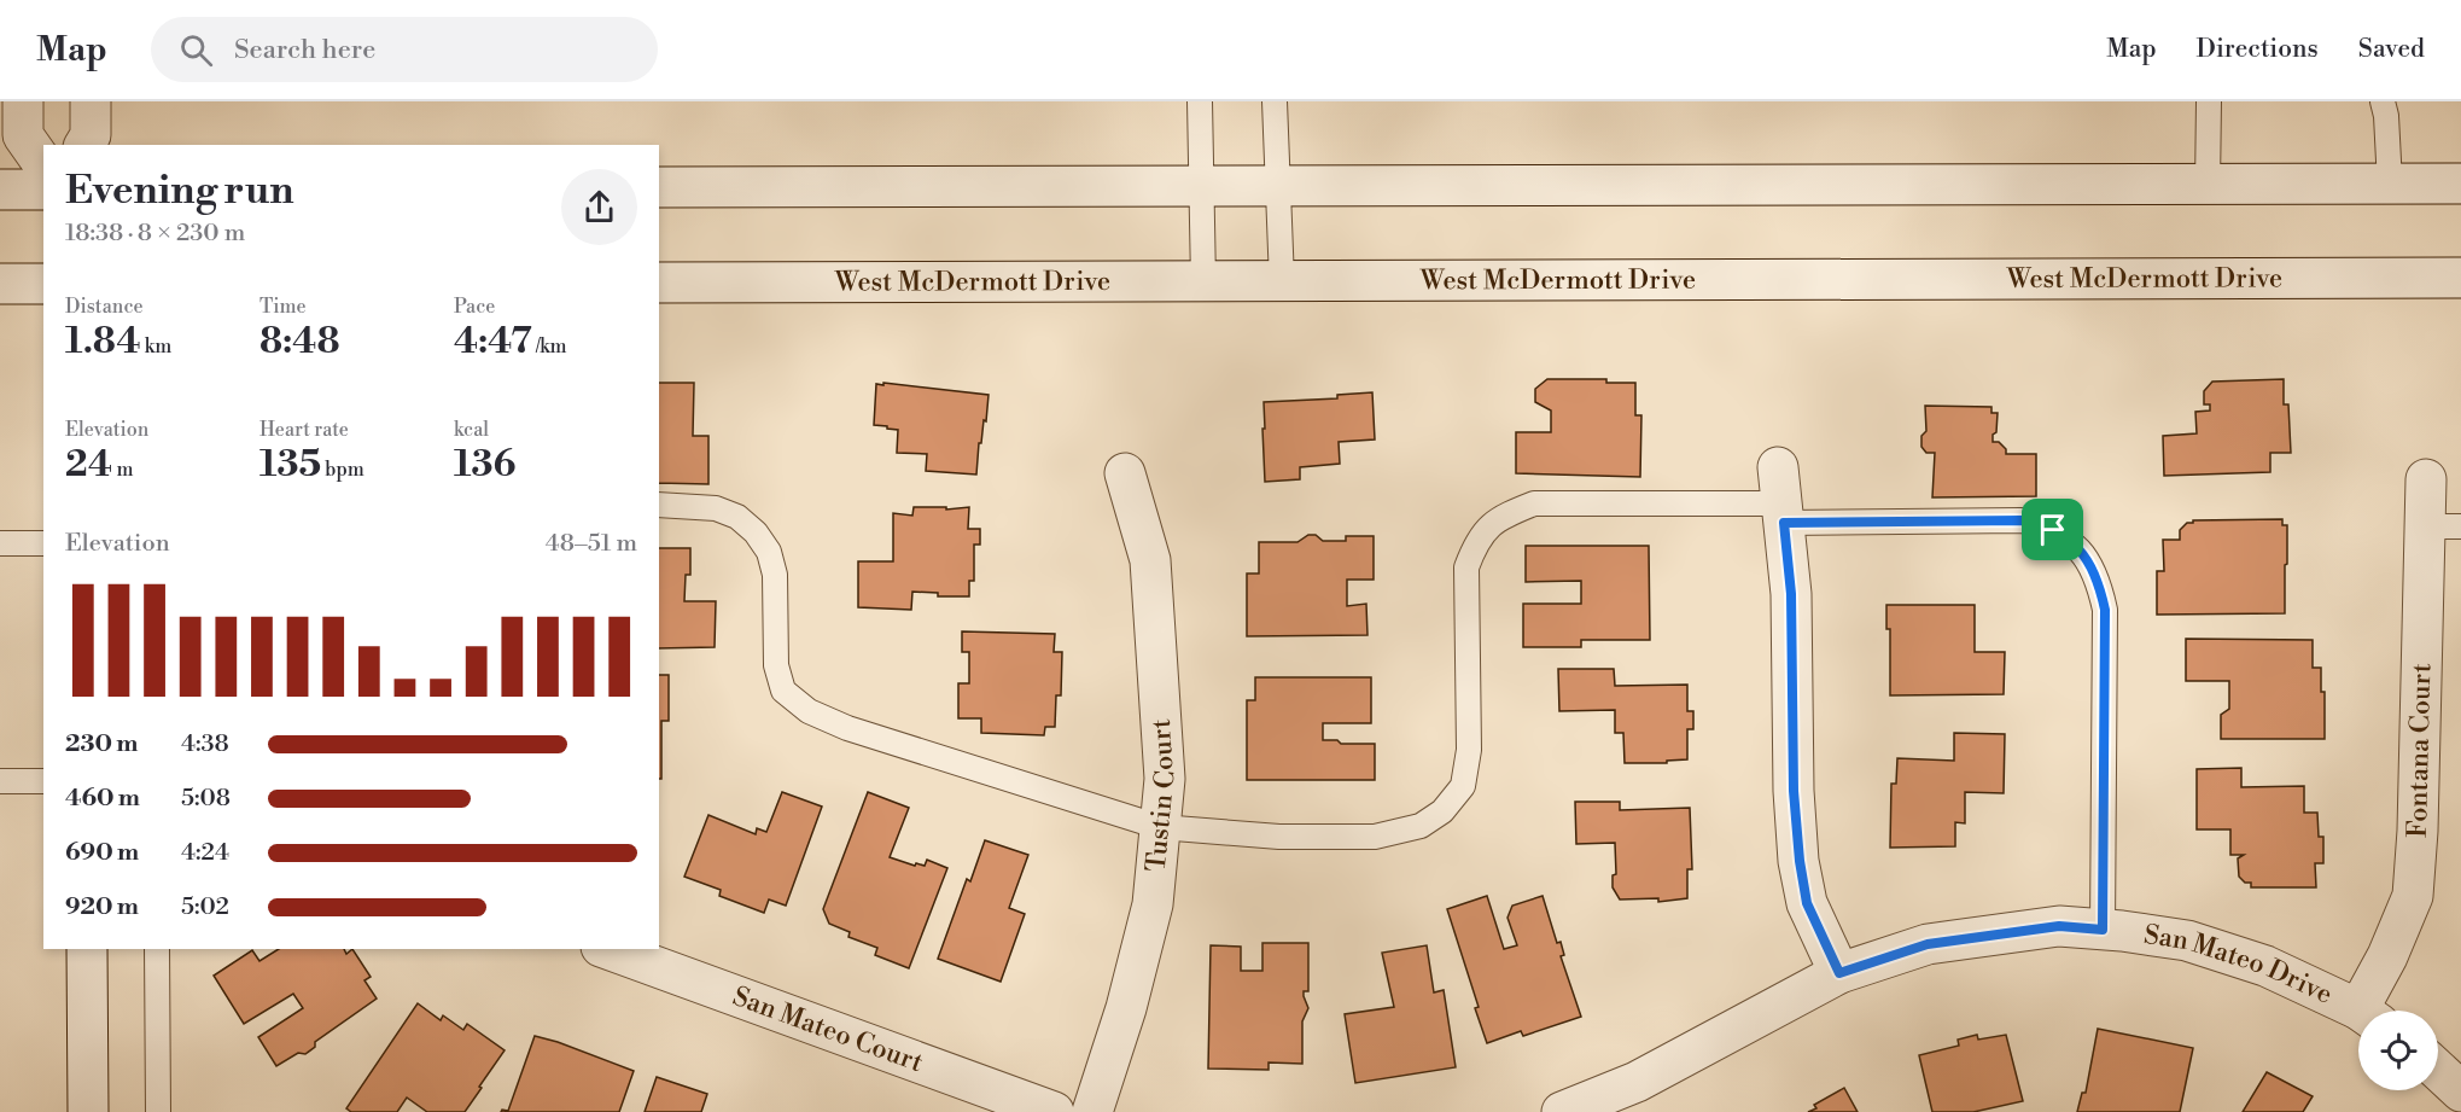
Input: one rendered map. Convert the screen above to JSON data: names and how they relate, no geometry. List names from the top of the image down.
{
  "streets": {
    "main road": [
      "West McDermott Drive",
      "Fontana Court",
      "Tustin Court",
      "San Mateo Drive",
      "San Mateo Court"
    ]
  },
  "page": {
    "header": "Map",
    "search": "Search here",
    "nav": ["Map", "Directions", "Saved"],
    "heading": ["Evening run", "18:38 · 8 × 230 m"],
    "stats": [
      ["Distance", "1.84 km"],
      ["Time", "8:48"],
      ["Pace", "4:47 /km"],
      ["Elevation", "24 m"],
      ["Heart rate", "135 bpm"],
      ["kcal", "136"]
    ],
    "chart": ["Elevation", "48–51 m"],
    "list": [
      {
        "name": "230 m",
        "note": "4:38"
      },
      {
        "name": "460 m",
        "note": "5:08"
      },
      {
        "name": "690 m",
        "note": "4:24"
      },
      {
        "name": "920 m",
        "note": "5:02"
      }
    ]
  }
}
